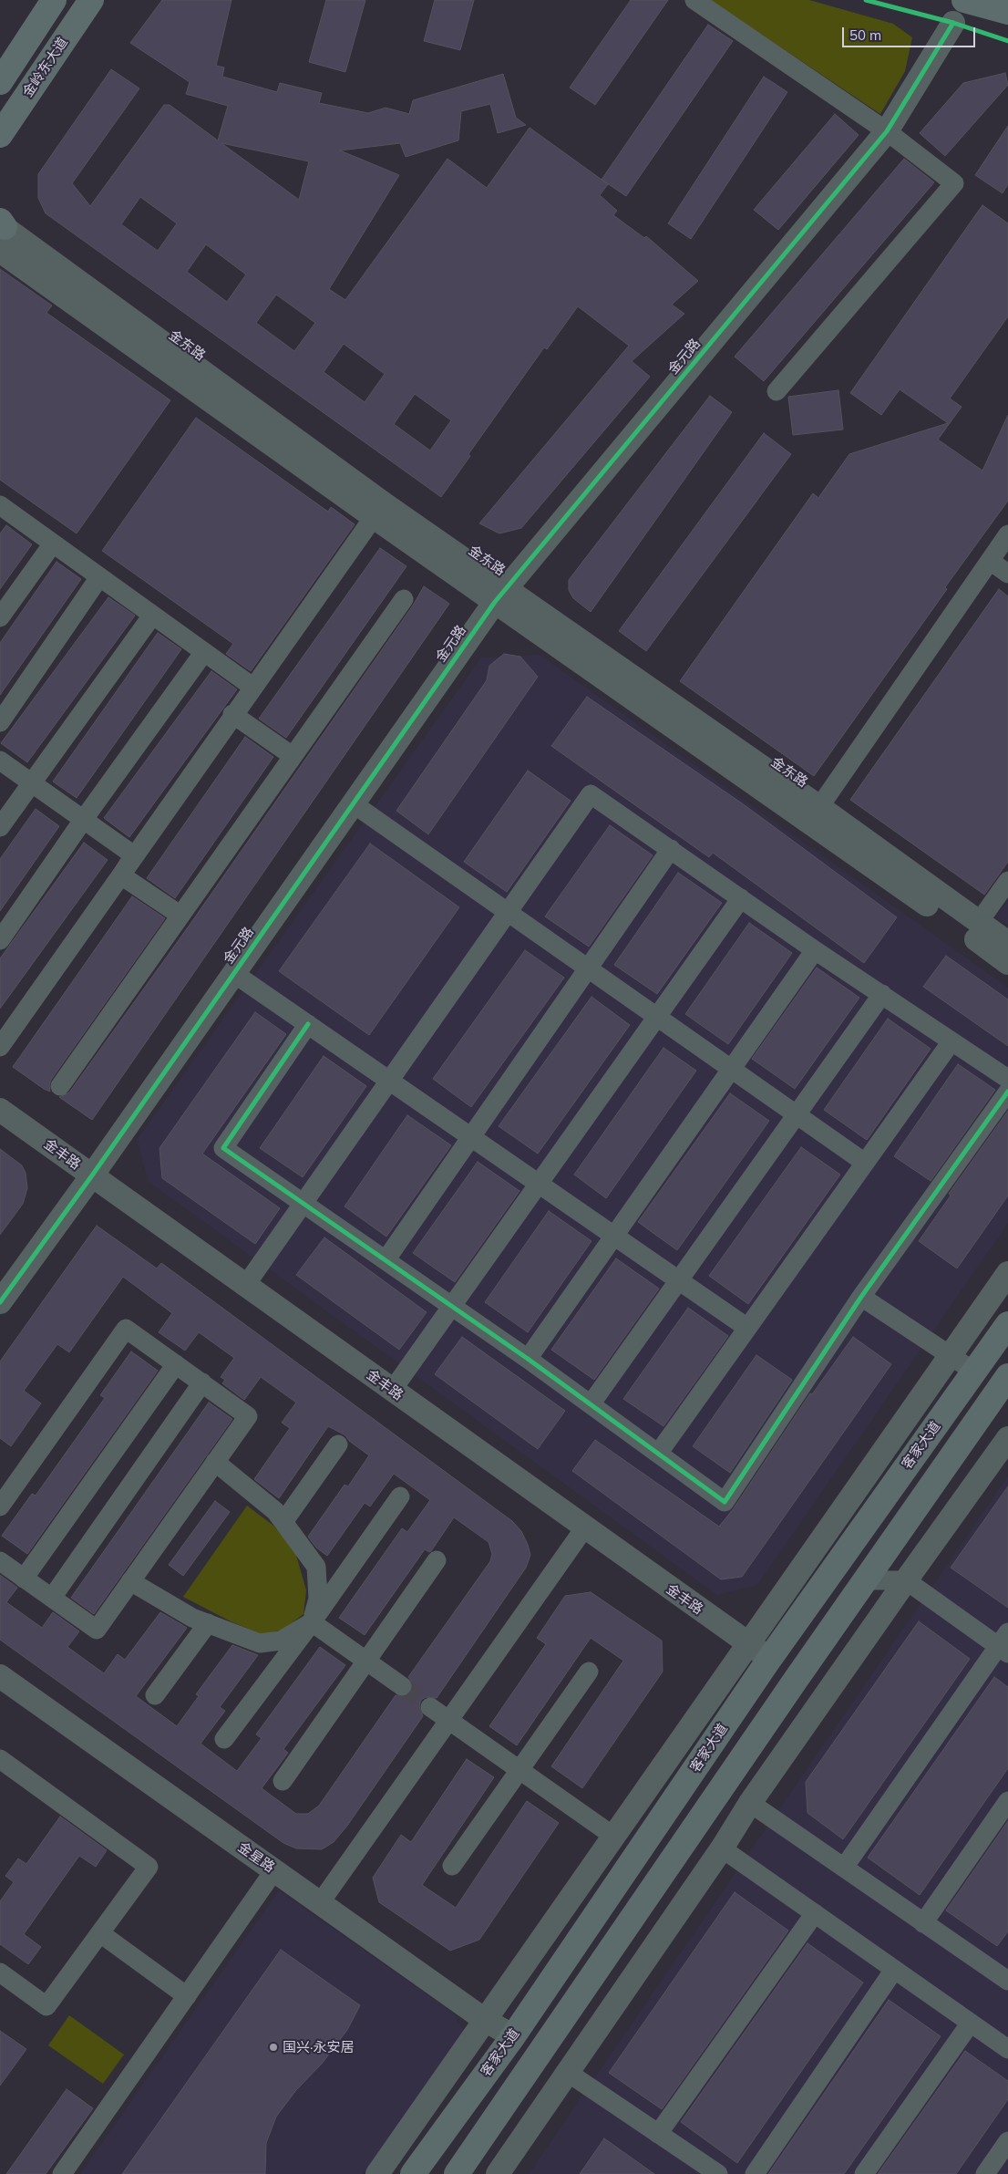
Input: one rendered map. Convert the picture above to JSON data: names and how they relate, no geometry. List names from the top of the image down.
{
  "streets": {
    "main road": ["金岭东大道", "客家大道"],
    "street": [
      "金东路",
      "金元路",
      "金丰路",
      "金星路"
    ]
  },
  "crossings": [
    ["金东路", "金元路"],
    ["金元路", "金丰路"],
    ["金丰路", "客家大道"],
    ["客家大道", "金星路"]
  ],
  "places": ["国兴·永安居"],
  "scale_bar": "50 m"
}
